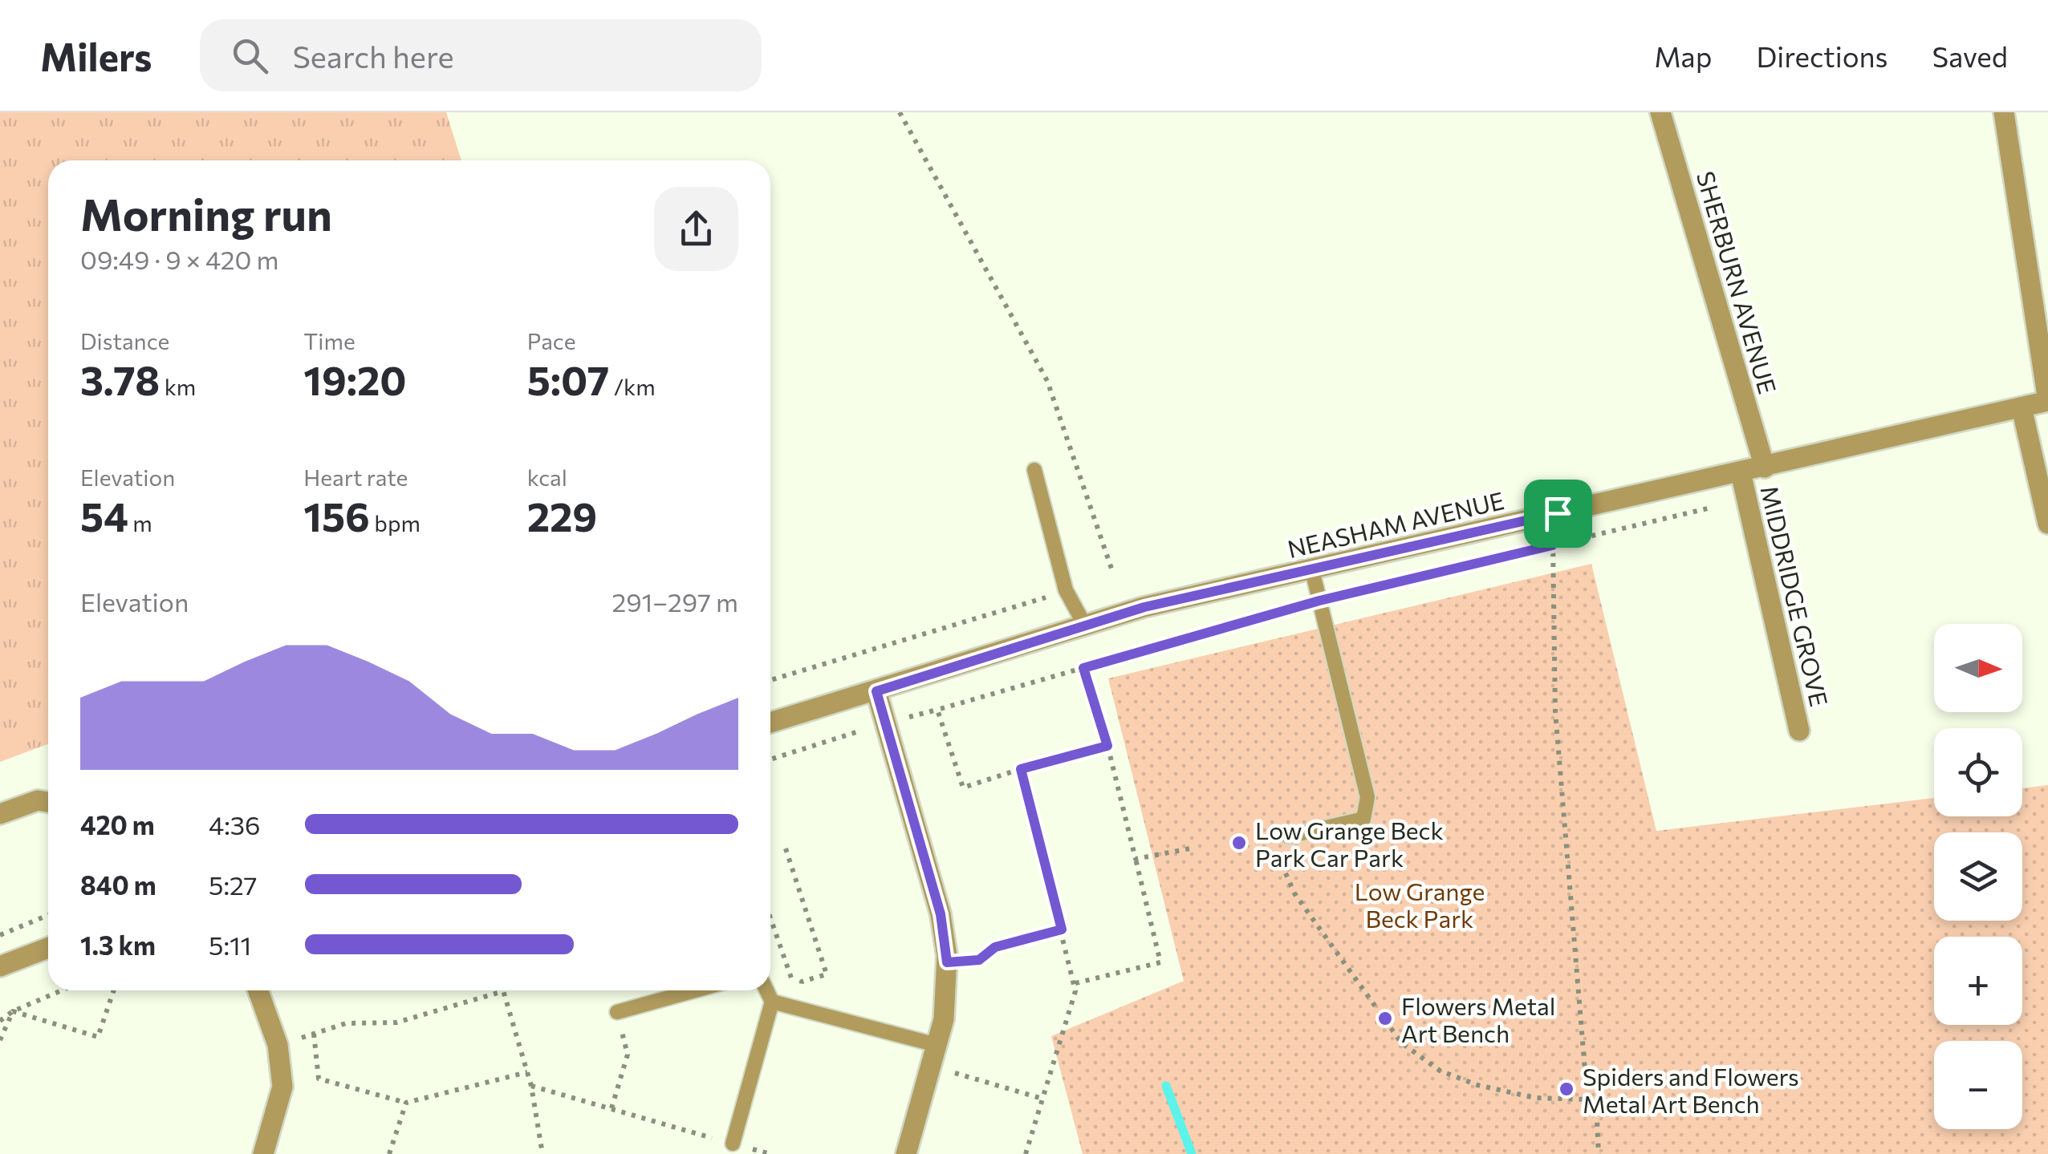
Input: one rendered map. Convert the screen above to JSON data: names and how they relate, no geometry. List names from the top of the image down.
{
  "streets": {
    "street": ["SHERBURN AVENUE", "NEASHAM AVENUE", "MIDDRIDGE GROVE"]
  },
  "crossings": [
    ["SHERBURN AVENUE", "NEASHAM AVENUE"],
    ["NEASHAM AVENUE", "MIDDRIDGE GROVE"]
  ],
  "parks": ["Low Grange Beck Park"],
  "places": ["Low Grange Beck Park Car Park", "Flowers Metal Art Bench", "Spiders and Flowers Metal Art Bench"],
  "north": "right",
  "page": {
    "header": "Milers",
    "search": "Search here",
    "nav": ["Map", "Directions", "Saved"],
    "heading": ["Morning run", "09:49 · 9 × 420 m"],
    "stats": [
      ["Distance", "3.78 km"],
      ["Time", "19:20"],
      ["Pace", "5:07 /km"],
      ["Elevation", "54 m"],
      ["Heart rate", "156 bpm"],
      ["kcal", "229"]
    ],
    "chart": ["Elevation", "291–297 m"],
    "map_buttons": ["+", "−"],
    "list": [
      {
        "name": "420 m",
        "note": "4:36"
      },
      {
        "name": "840 m",
        "note": "5:27"
      },
      {
        "name": "1.3 km",
        "note": "5:11"
      }
    ]
  }
}
